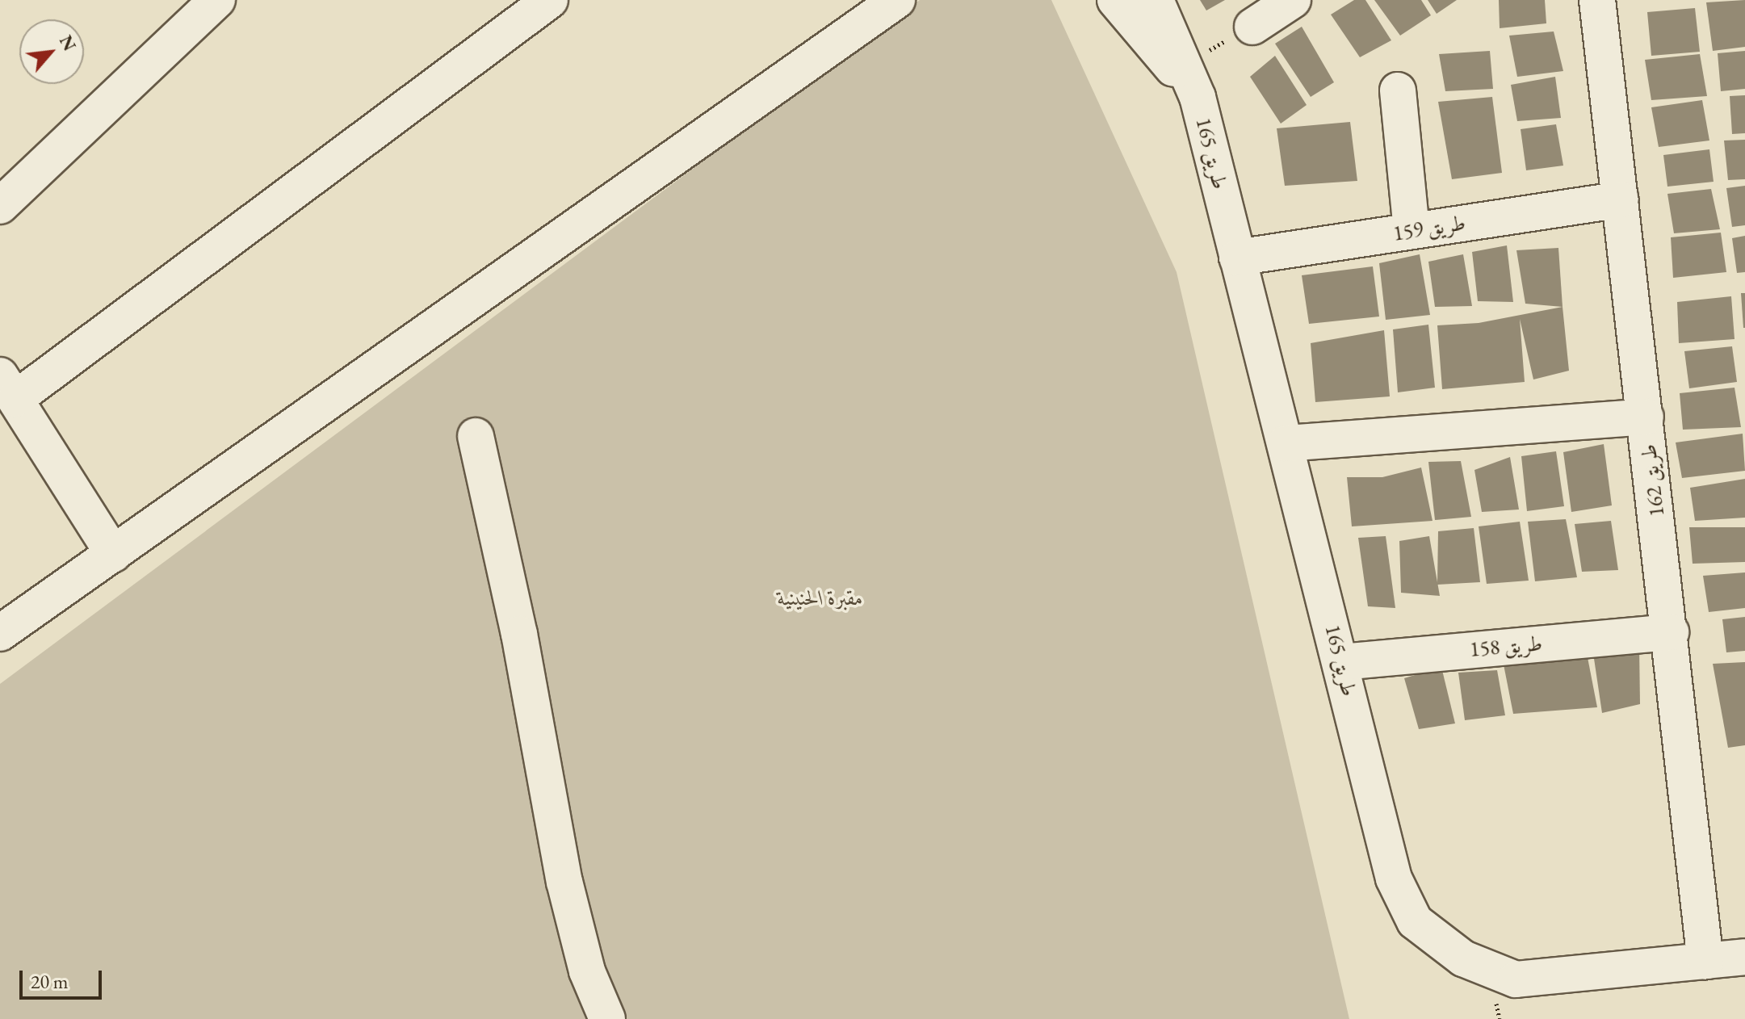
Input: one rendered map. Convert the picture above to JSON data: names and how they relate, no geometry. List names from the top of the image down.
{
  "streets": {
    "street": [
      "طريق 165",
      "طريق 159",
      "طريق 162",
      "طريق 158"
    ]
  },
  "crossings": [
    ["طريق 165", "طريق 159"],
    ["طريق 165", "طريق 162"],
    ["طريق 165", "طريق 158"],
    ["طريق 159", "طريق 162"],
    ["طريق 162", "طريق 158"]
  ],
  "parks": ["مقبرة الحنينية"],
  "scale_bar": "20 m",
  "north": "top right"
}
